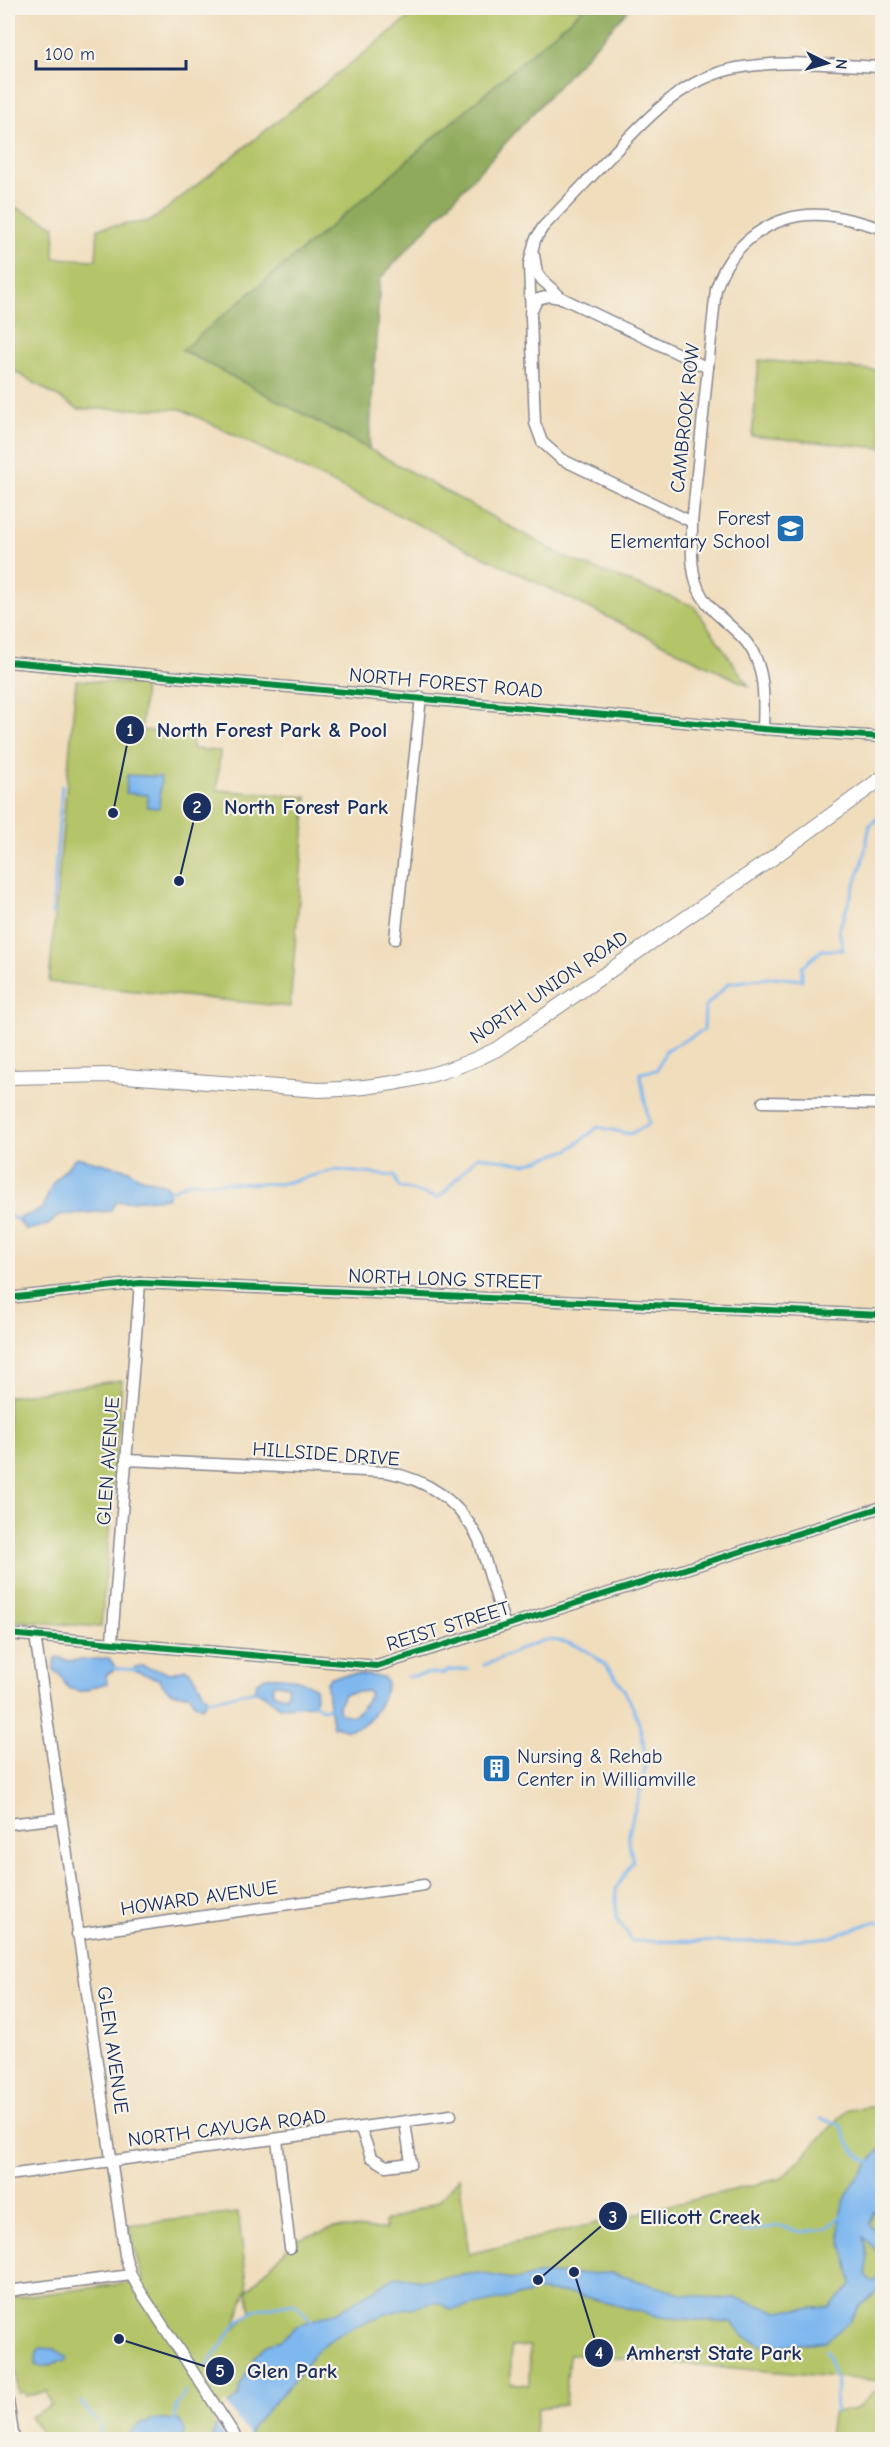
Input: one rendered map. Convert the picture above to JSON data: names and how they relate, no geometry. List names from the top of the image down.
{
  "streets": {
    "main road": ["NORTH UNION ROAD"],
    "street": [
      "CAMBROOK ROW",
      "NORTH FOREST ROAD",
      "NORTH LONG STREET",
      "HILLSIDE DRIVE",
      "GLEN AVENUE",
      "REIST STREET",
      "HOWARD AVENUE",
      "NORTH CAYUGA ROAD"
    ]
  },
  "crossings": [
    ["CAMBROOK ROW", "NORTH FOREST ROAD"],
    ["NORTH LONG STREET", "GLEN AVENUE"],
    ["HILLSIDE DRIVE", "GLEN AVENUE"],
    ["HILLSIDE DRIVE", "REIST STREET"],
    ["GLEN AVENUE", "REIST STREET"],
    ["GLEN AVENUE", "HOWARD AVENUE"],
    ["GLEN AVENUE", "NORTH CAYUGA ROAD"]
  ],
  "places": {
    "school or university": ["Forest Elementary School"],
    "other": [
      "North Forest Park & Pool",
      "North Forest Park",
      "Amherst State Park",
      "Ellicott Creek",
      "Glen Park"
    ],
    "building": ["Nursing & Rehab Center in Williamville"]
  },
  "scale_bar": "100 m",
  "north": "right"
}
